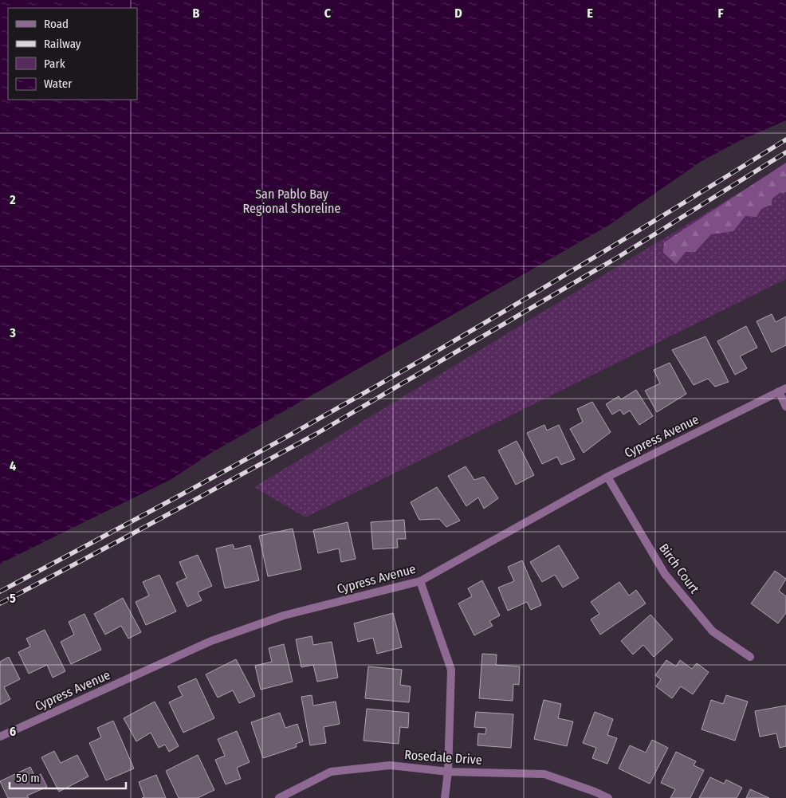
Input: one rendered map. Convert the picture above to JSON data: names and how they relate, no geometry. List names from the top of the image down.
{
  "streets": {
    "street": ["Cypress Avenue", "Birch Court", "Rosedale Drive"]
  },
  "crossings": [
    ["Cypress Avenue", "Birch Court"]
  ],
  "parks": ["San Pablo Bay Regional Shoreline"],
  "legend": [
    "Road",
    "Railway",
    "Park",
    "Water"
  ],
  "scale_bar": "50 m",
  "grid": {
    "columns": [
      "B",
      "C",
      "D",
      "E",
      "F"
    ],
    "rows": [
      "2",
      "3",
      "4",
      "5",
      "6"
    ]
  }
}
